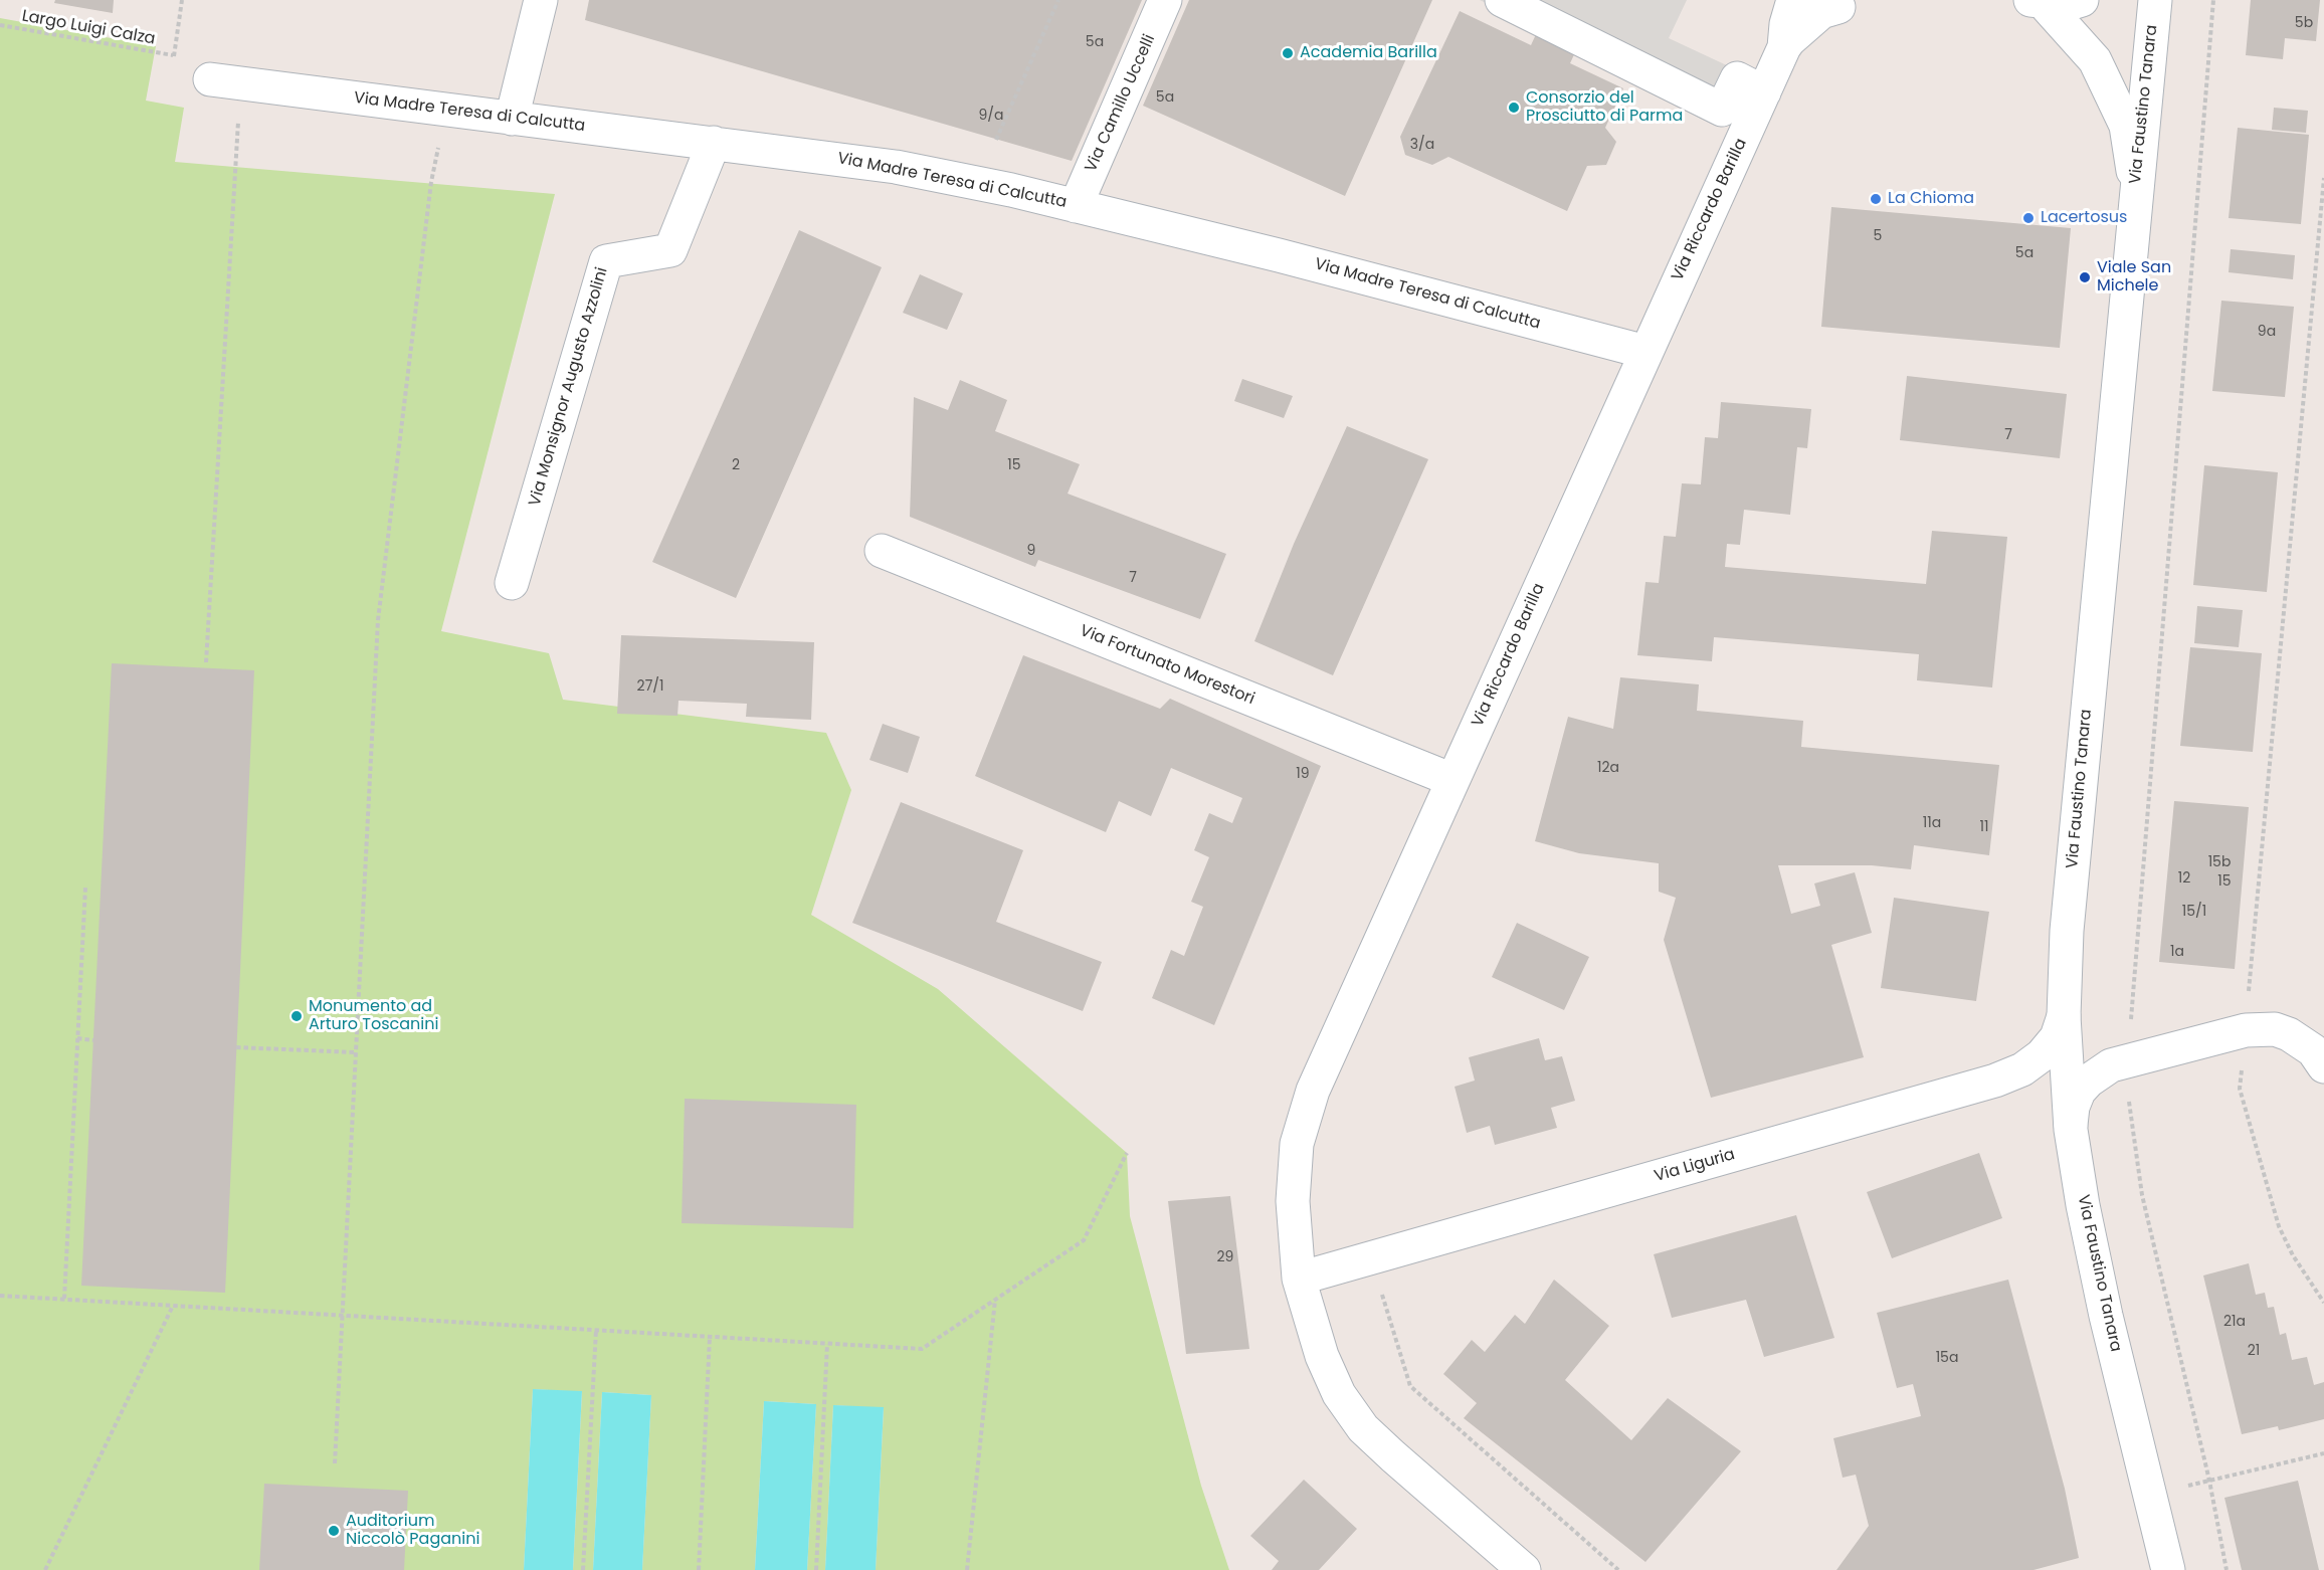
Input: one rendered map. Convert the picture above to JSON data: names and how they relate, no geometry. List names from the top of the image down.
{
  "streets": {
    "street": [
      "Via Camillo Uccelli",
      "Via Faustino Tanara",
      "Via Madre Teresa di Calcutta",
      "Via Riccardo Barilla",
      "Via Monsignor Augusto Azzolini",
      "Via Fortunato Morestori",
      "Via Liguria"
    ],
    "path": ["Largo Luigi Calza"]
  },
  "crossings": [
    ["Largo Luigi Calza", "Via Madre Teresa di Calcutta"],
    ["Via Camillo Uccelli", "Via Madre Teresa di Calcutta"],
    ["Via Faustino Tanara", "Via Liguria"],
    ["Via Madre Teresa di Calcutta", "Via Riccardo Barilla"],
    ["Via Madre Teresa di Calcutta", "Via Monsignor Augusto Azzolini"],
    ["Via Riccardo Barilla", "Via Fortunato Morestori"],
    ["Via Riccardo Barilla", "Via Liguria"]
  ],
  "places": [
    "Academia Barilla",
    "Consorzio del Prosciutto di Parma",
    "La Chioma",
    "Lacertosus",
    "Viale San Michele",
    "Monumento ad Arturo Toscanini",
    "Auditorium Niccolò Paganini"
  ],
  "house_numbers": [
    "5b",
    "5a",
    "5a",
    "9/a",
    "3/a",
    "5",
    "5a",
    "9a",
    "7",
    "2",
    "15",
    "9",
    "7",
    "27/1",
    "12a",
    "19",
    "11a",
    "11",
    "15b",
    "12",
    "15",
    "15/1",
    "1a",
    "29",
    "21a",
    "21",
    "15a"
  ]
}
